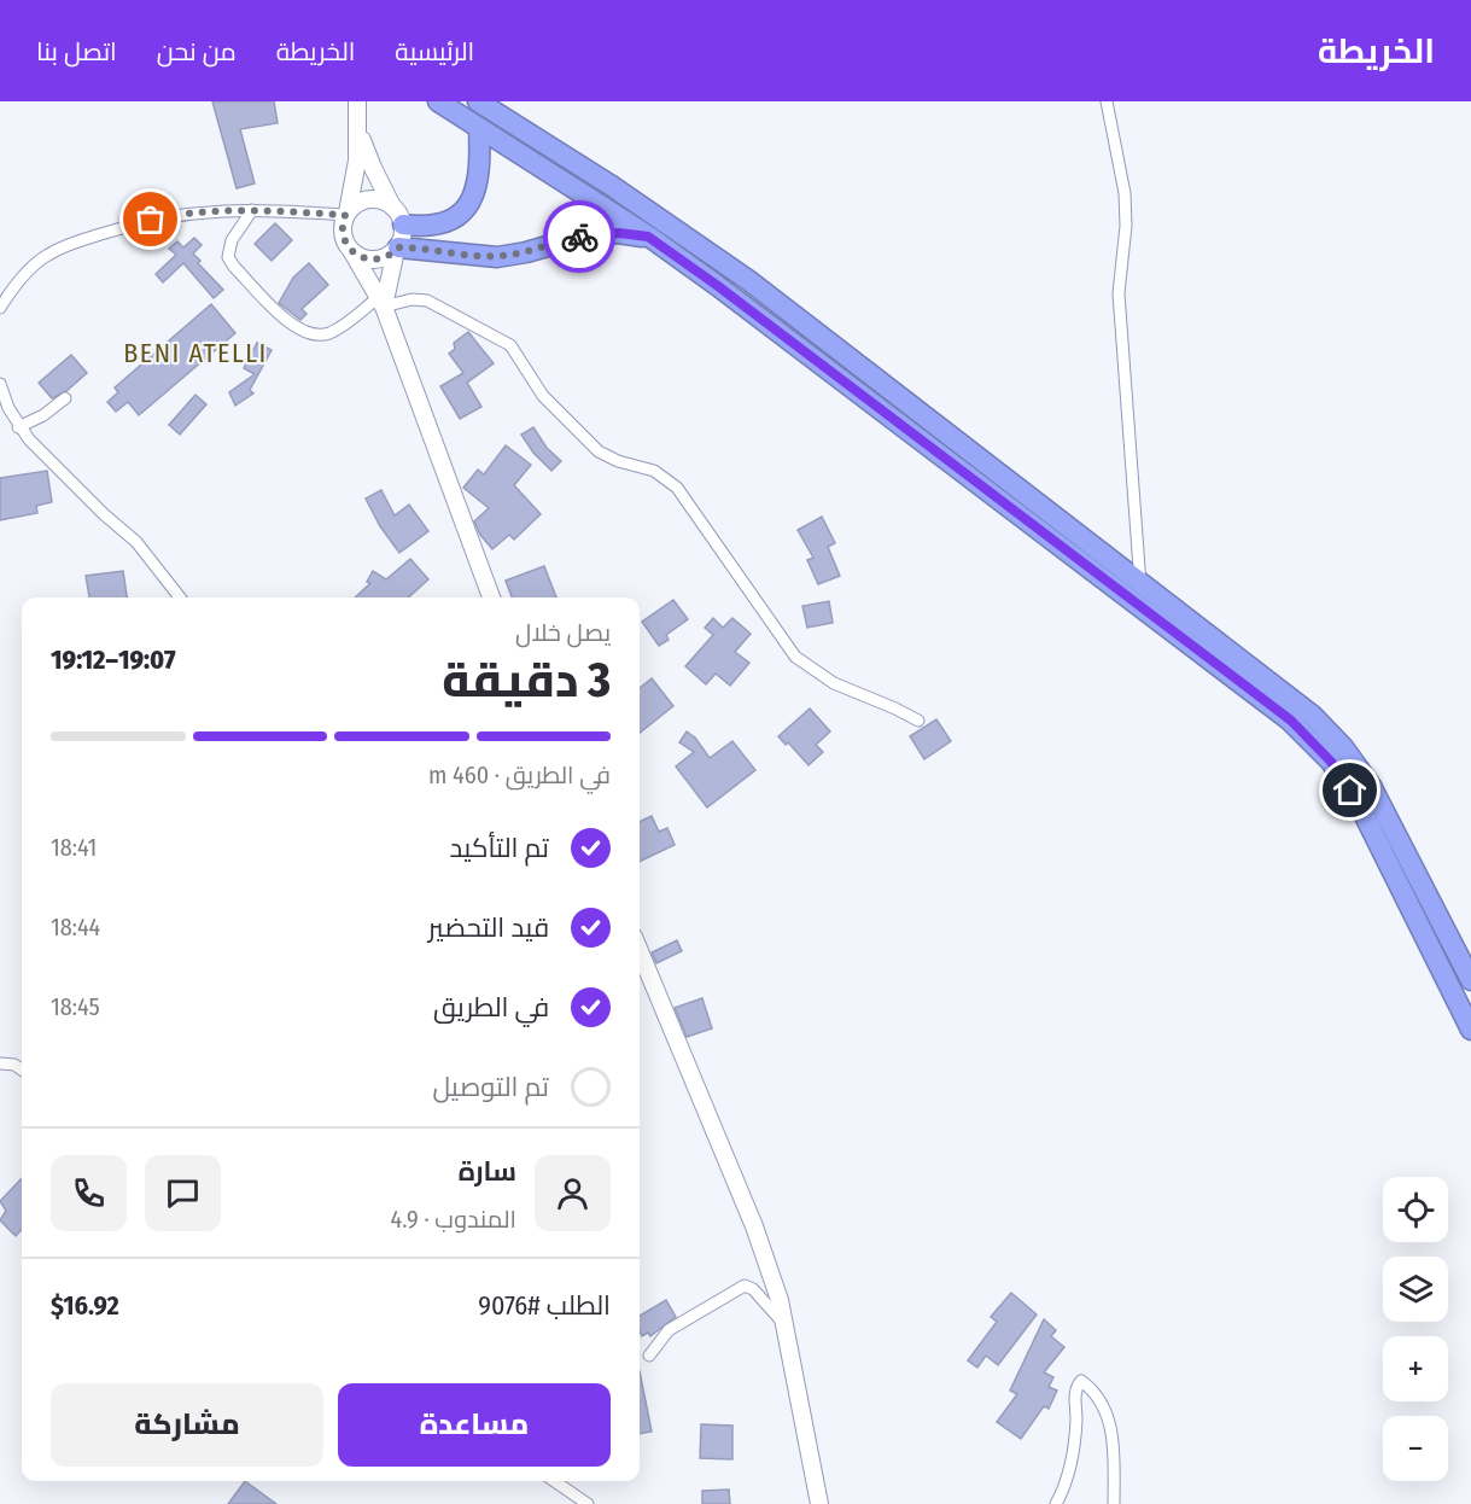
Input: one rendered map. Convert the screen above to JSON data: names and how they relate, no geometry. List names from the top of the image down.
{
  "districts": ["BENI ATELLI"],
  "page": {
    "header": "الخريطة",
    "nav": [
      "الرئيسية",
      "الخريطة",
      "من نحن",
      "اتصل بنا"
    ],
    "heading": ["3 دقيقة", "يصل خلال", "19:07–19:12"],
    "panel": [
      "سارة",
      "المندوب · 4.9",
      "الطلب #9076",
      "$16.92"
    ],
    "bar": "في الطريق · 460 m",
    "list": [
      ["تم التأكيد", "18:41"],
      ["قيد التحضير", "18:44"],
      ["في الطريق", "18:45"],
      "تم التوصيل"
    ],
    "map_buttons": ["+", "−"],
    "buttons": ["مساعدة", "مشاركة"]
  }
}
